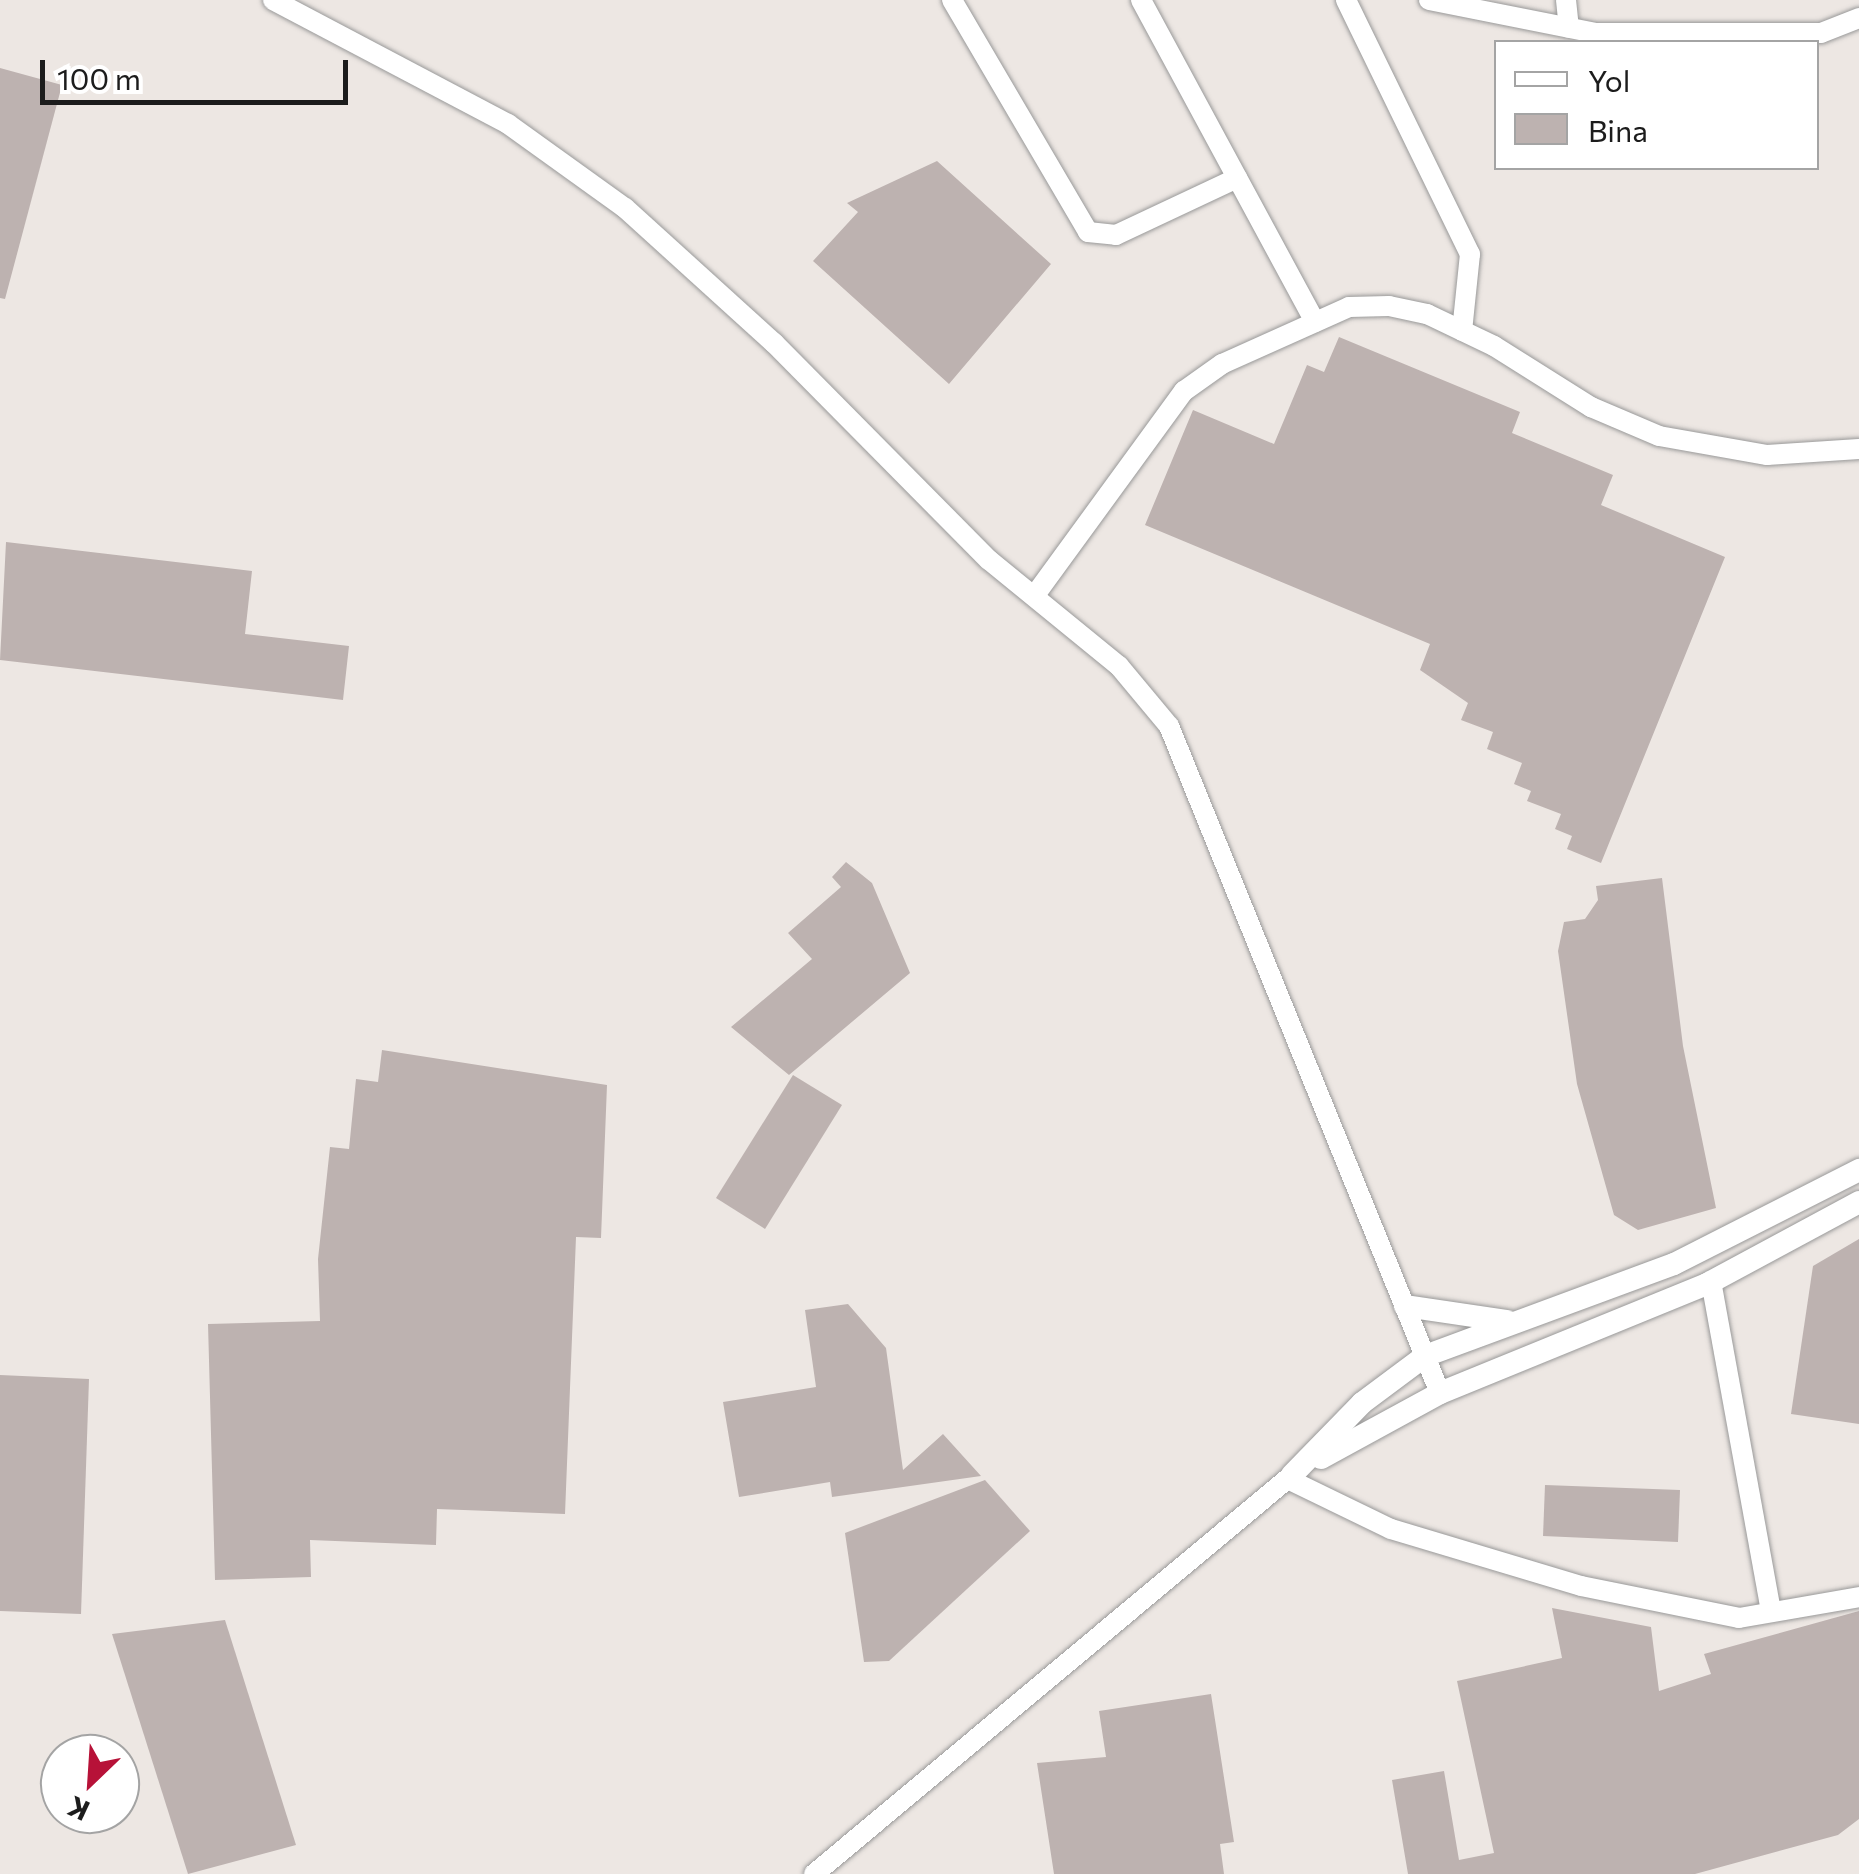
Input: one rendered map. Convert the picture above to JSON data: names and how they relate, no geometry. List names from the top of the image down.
{
  "legend": ["Yol", "Bina"],
  "scale_bar": "100 m",
  "north": "bottom left"
}
